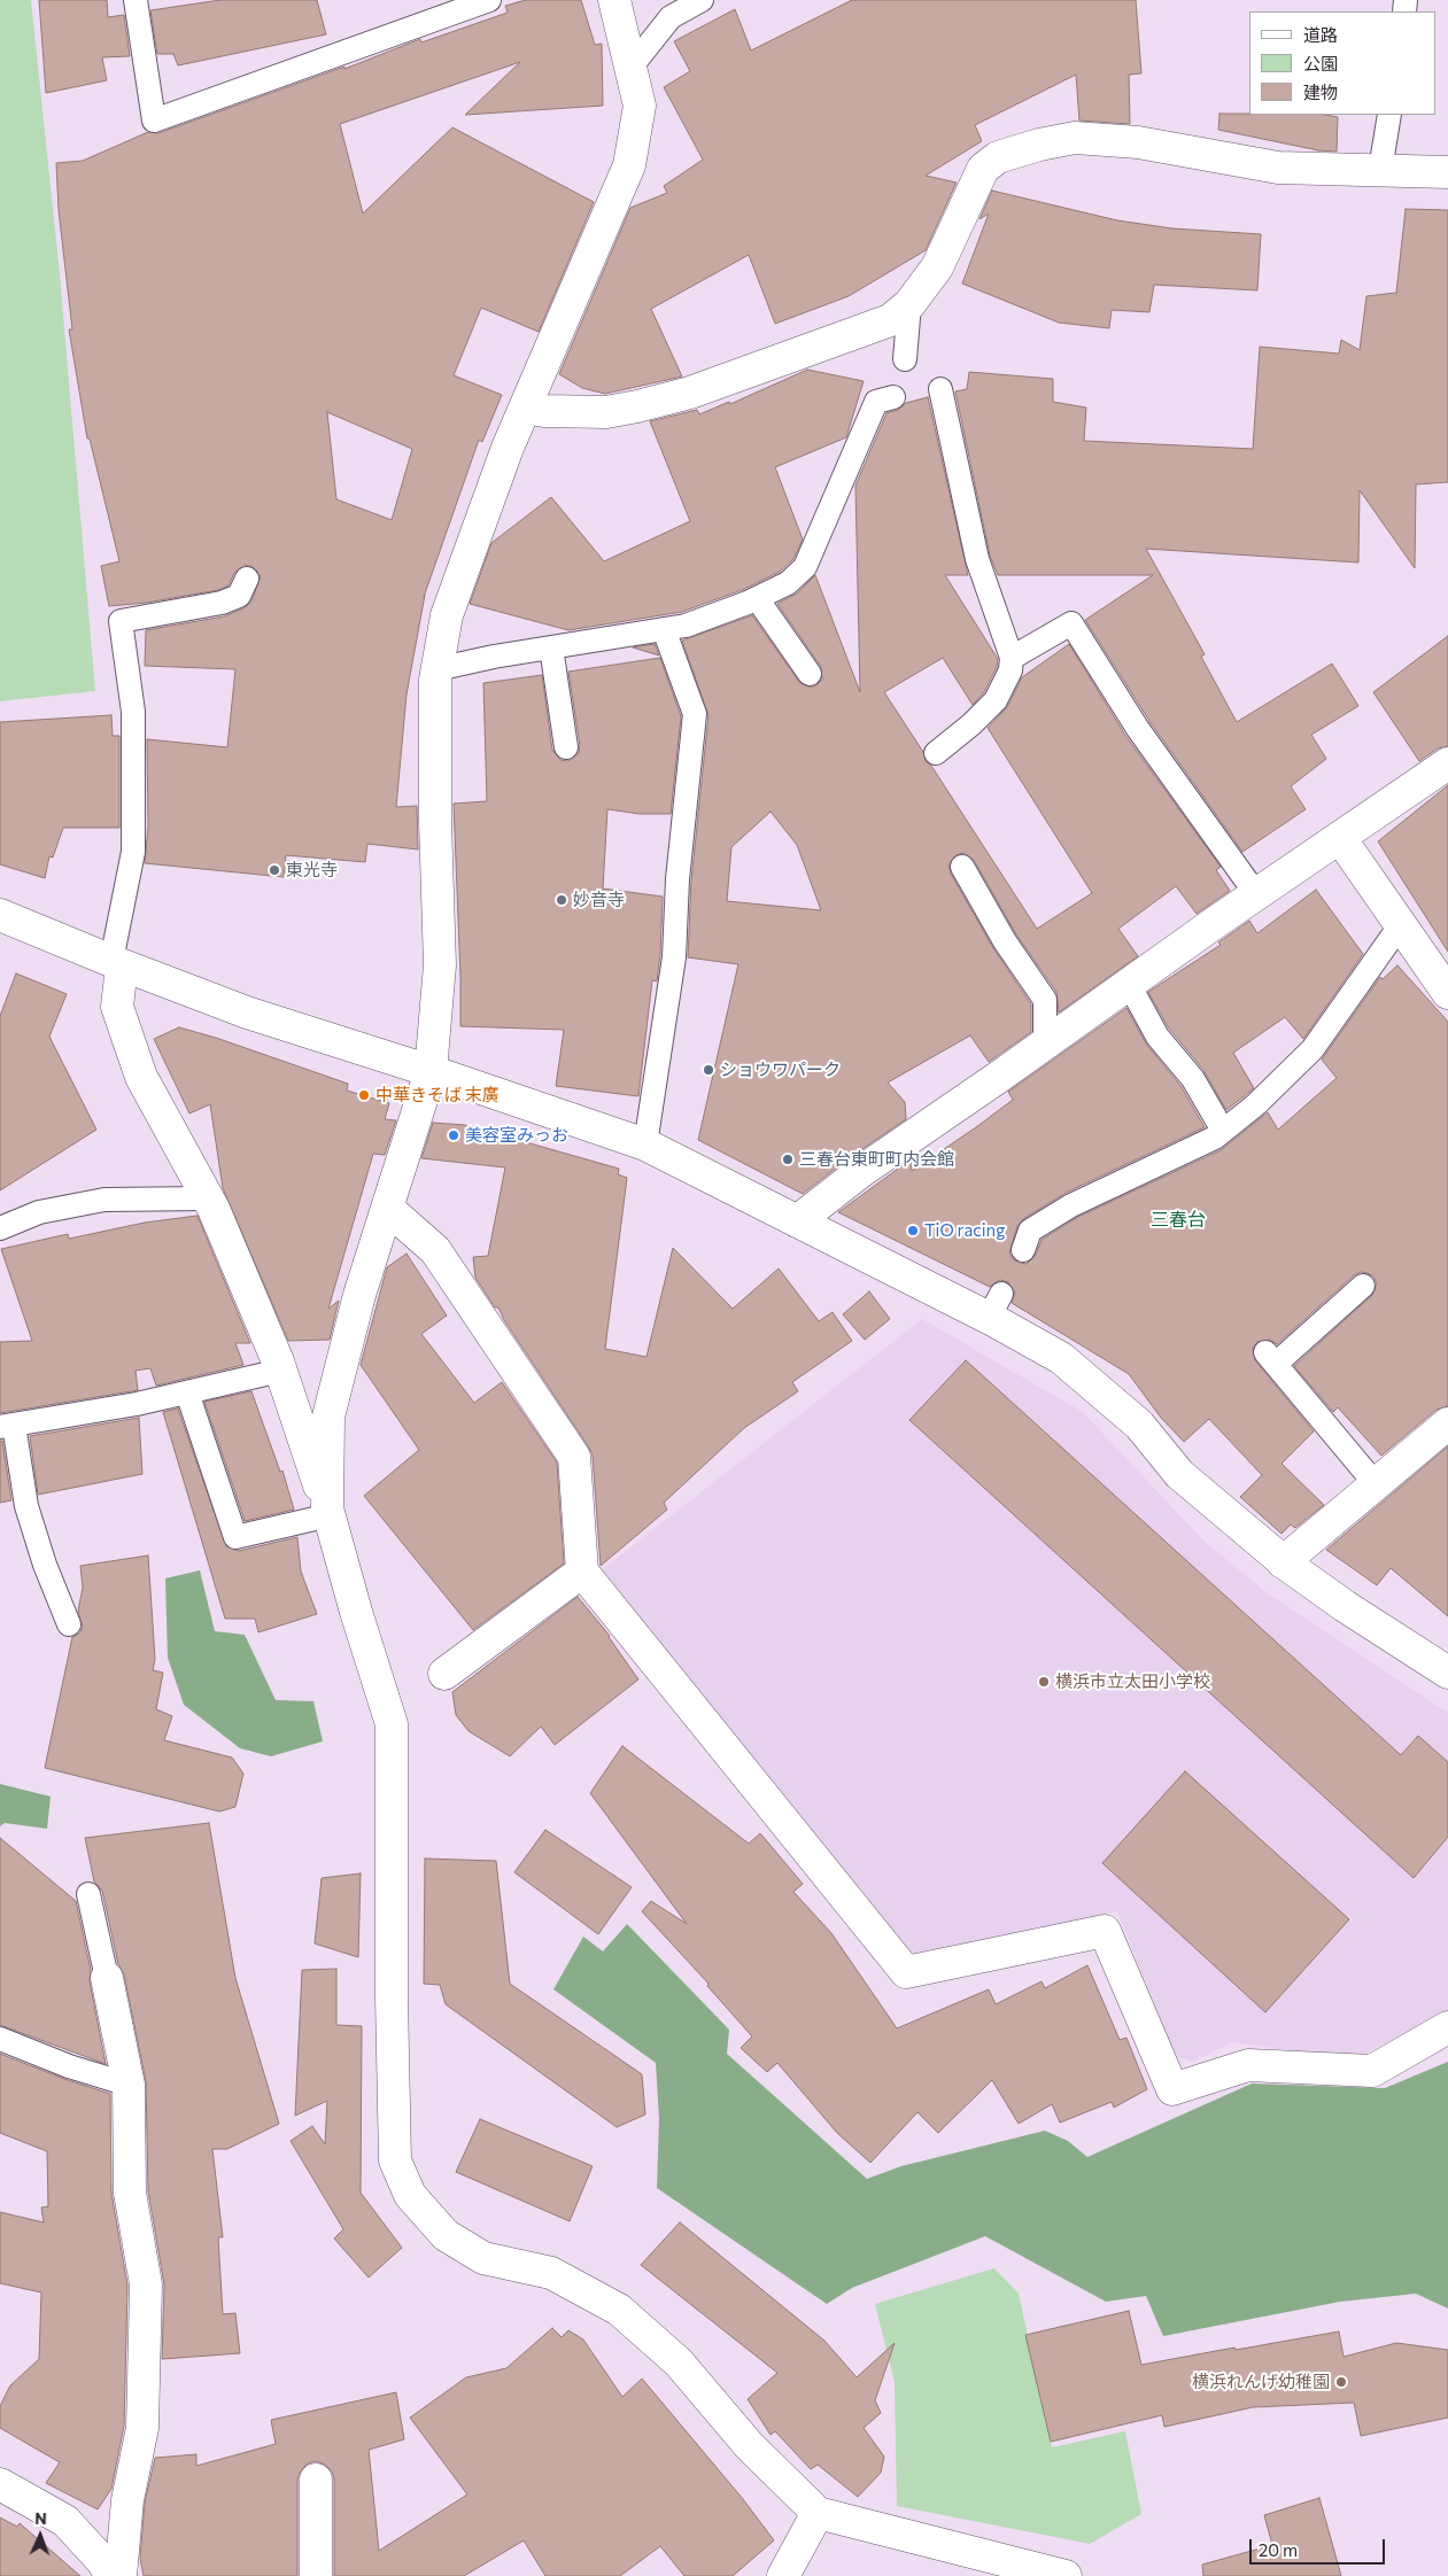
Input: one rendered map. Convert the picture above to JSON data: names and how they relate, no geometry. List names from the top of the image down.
{
  "districts": ["三春台"],
  "places": [
    "東光寺",
    "妙音寺",
    "ショウワパーク",
    "中華きそば 末廣",
    "美容室みっお",
    "三春台東町町内会館",
    "TiO racing",
    "横浜市立太田小学校",
    "横浜れんげ幼稚園"
  ],
  "legend": ["道路", "公園", "建物"],
  "scale_bar": "20 m",
  "north": "top"
}
